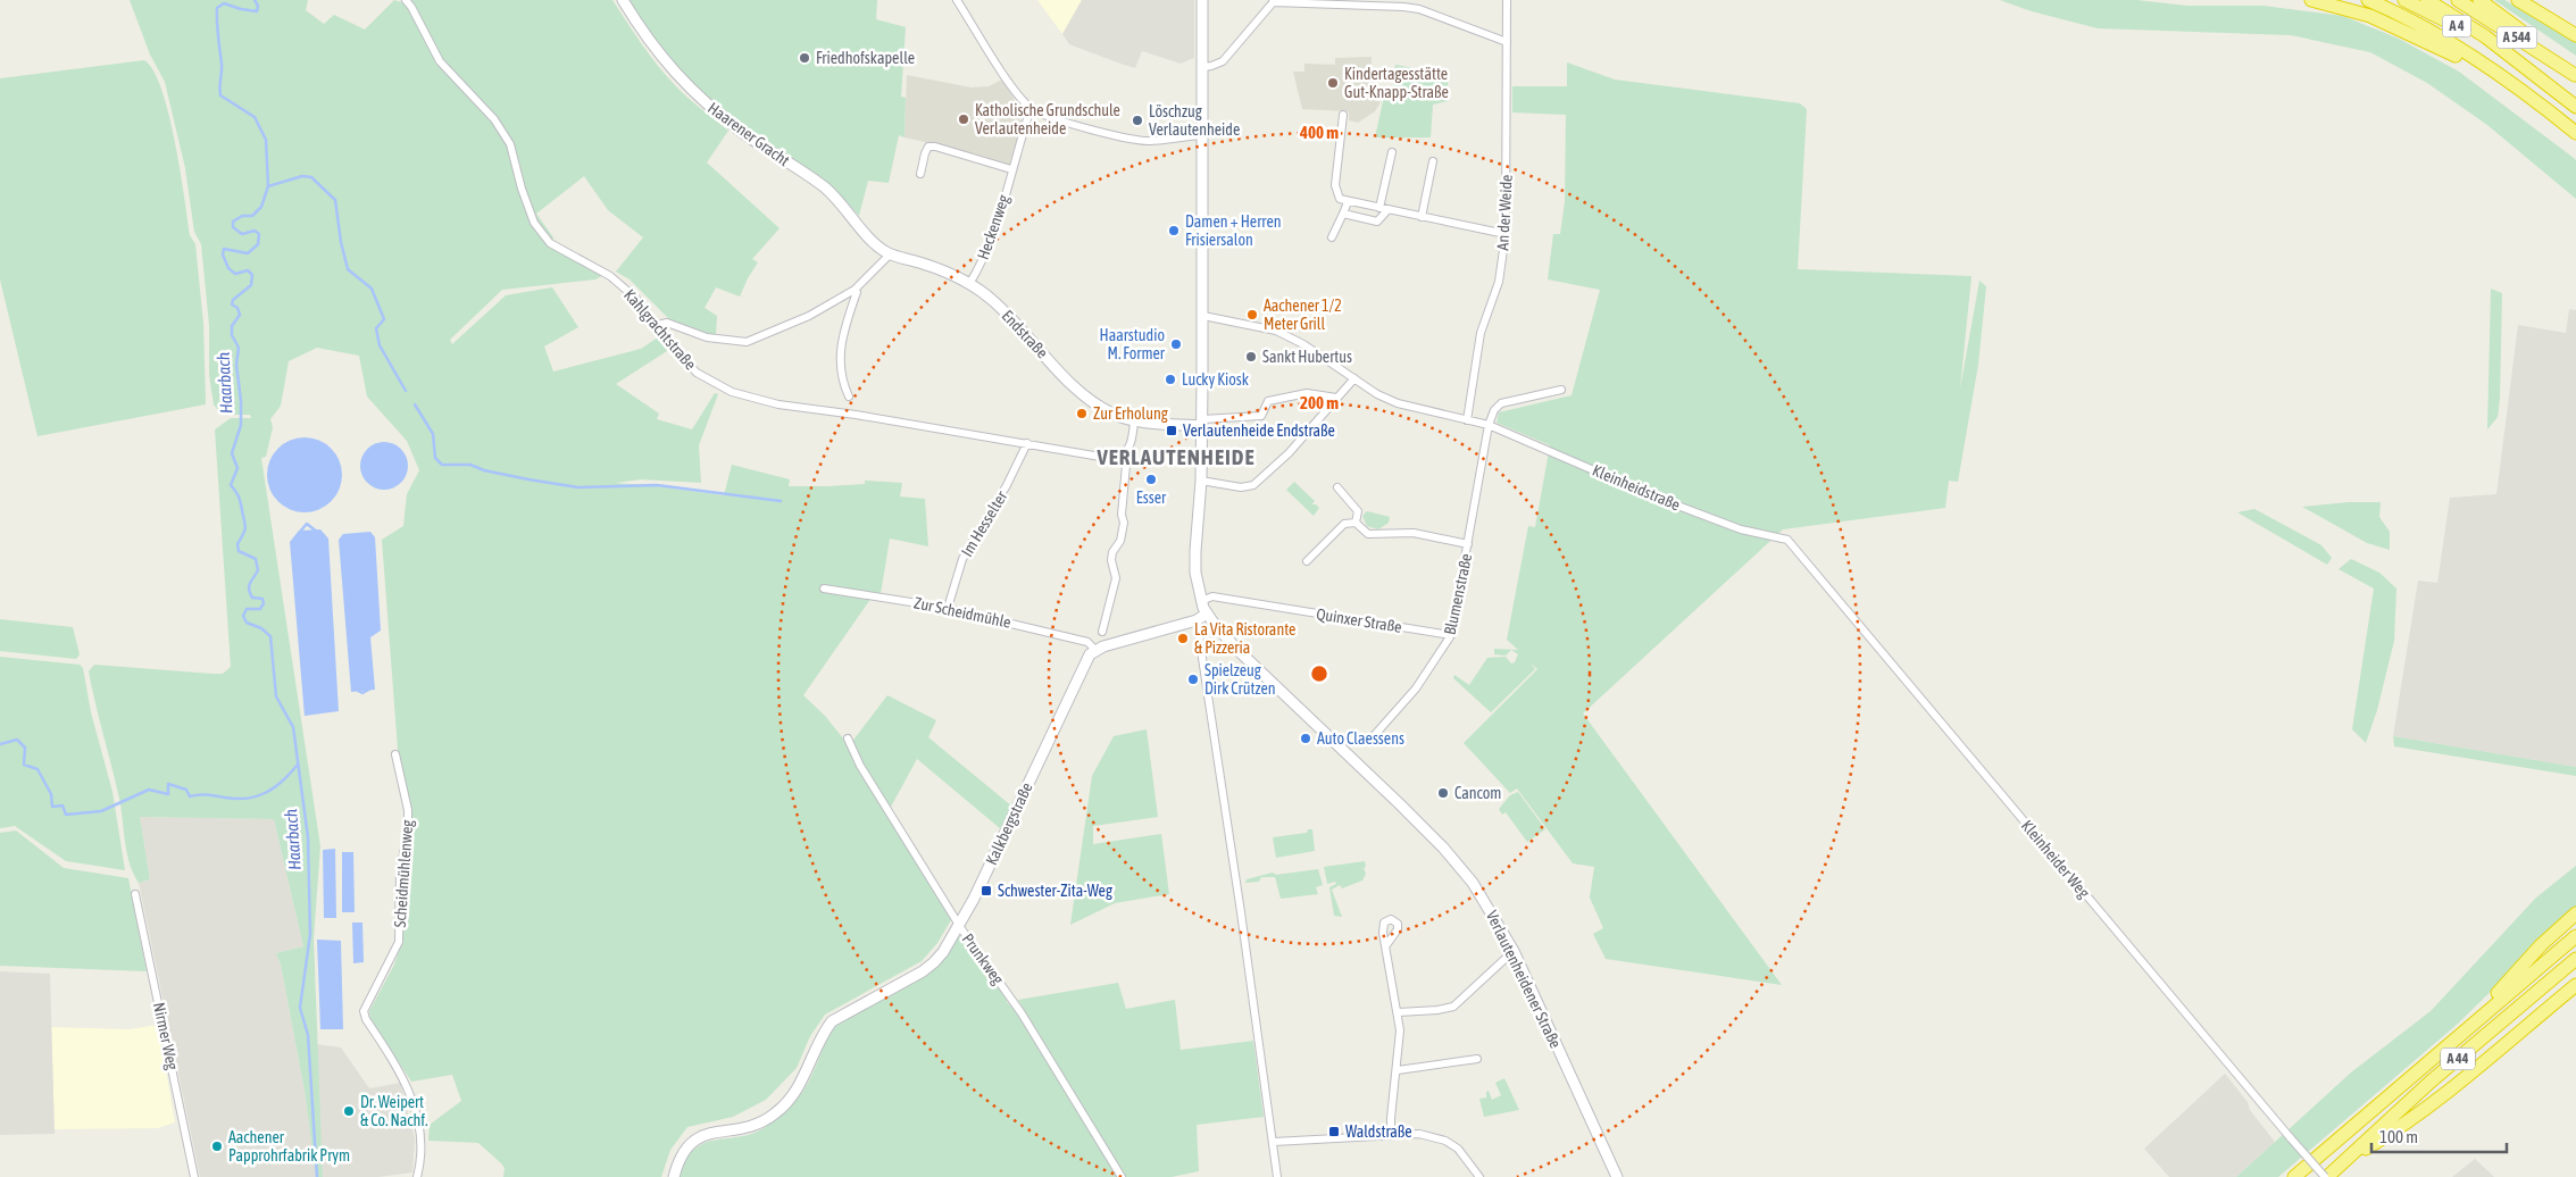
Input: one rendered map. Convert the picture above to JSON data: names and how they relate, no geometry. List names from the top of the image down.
{
  "streets": {
    "highway": ["A 4", "A 544", "A 44"],
    "main road": [
      "Haarener Gracht",
      "Endstraße",
      "Kalkbergstraße",
      "Verlautenheidener Straße"
    ],
    "street": [
      "An der Weide",
      "Heckenweg",
      "Kahlgrachtstraße",
      "Kleinheidstraße",
      "Im Hesselter",
      "Blumenstraße",
      "Zur Scheidmühle",
      "Quinxer Straße",
      "Kleinheider Weg",
      "Scheidmühlenweg",
      "Prunkweg",
      "Nirmer Weg"
    ]
  },
  "crossings": [
    ["A 4", "A 544"],
    ["Haarener Gracht", "Endstraße"],
    ["An der Weide", "Kleinheidstraße"],
    ["Heckenweg", "Endstraße"],
    ["Kahlgrachtstraße", "Im Hesselter"],
    ["Endstraße", "Verlautenheidener Straße"],
    ["Kleinheidstraße", "Blumenstraße"],
    ["Kleinheidstraße", "Kleinheider Weg"],
    ["Kleinheidstraße", "Verlautenheidener Straße"],
    ["Im Hesselter", "Zur Scheidmühle"],
    ["Blumenstraße", "Quinxer Straße"],
    ["Zur Scheidmühle", "Kalkbergstraße"],
    ["Quinxer Straße", "Verlautenheidener Straße"],
    ["Kalkbergstraße", "Prunkweg"],
    ["Kleinheider Weg", "A 44"]
  ],
  "districts": ["VERLAUTENHEIDE"],
  "water": ["Haarbach"],
  "places": {
    "other": [
      "Friedhofskapelle",
      "Kindertagesstätte Gut-Knapp-Straße",
      "Katholische Grundschule Verlautenheide",
      "Löschzug Verlautenheide",
      "Damen + Herren Frisiersalon",
      "Aachener 1/2 Meter Grill",
      "Haarstudio M. Former",
      "Sankt Hubertus",
      "Lucky Kiosk",
      "Zur Erholung",
      "Esser",
      "La Vita Ristorante & Pizzeria",
      "Spielzeug Dirk Crützen",
      "Auto Claessens",
      "Cancom",
      "Dr. Weipert & Co. Nachf.",
      "Aachener Papprohrfabrik Prym"
    ],
    "transit": ["Verlautenheide Endstraße", "Schwester-Zita-Weg", "Waldstraße"]
  },
  "scale_bar": "100 m",
  "rings": ["400 m", "200 m"]
}
